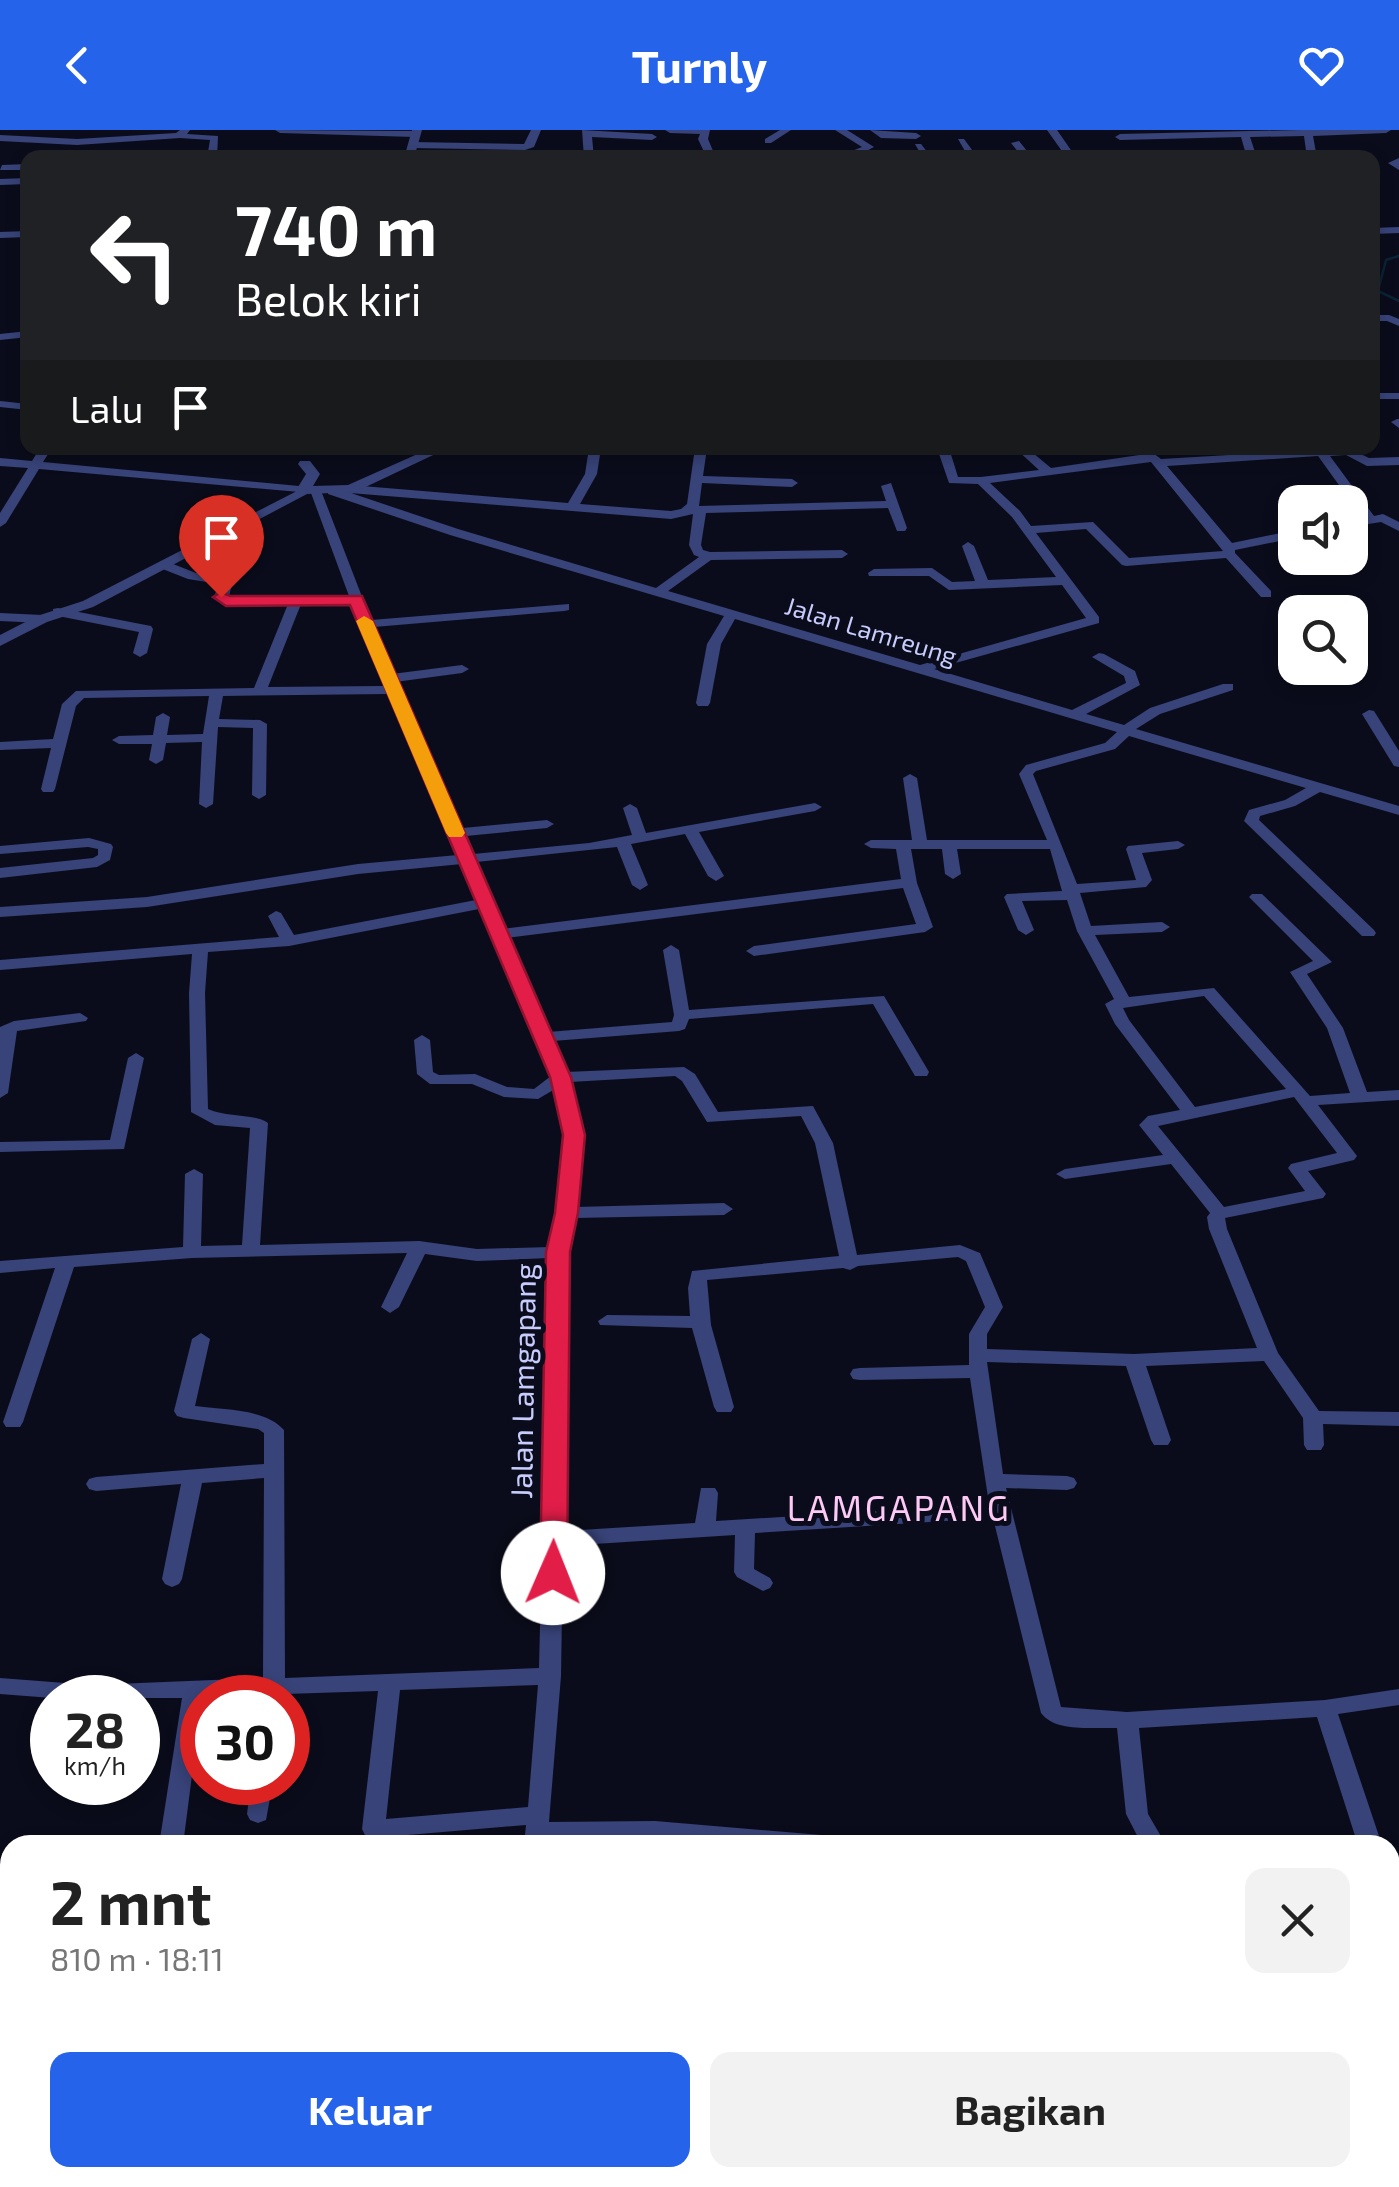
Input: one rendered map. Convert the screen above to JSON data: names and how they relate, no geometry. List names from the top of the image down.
{
  "streets": {
    "street": ["Jalan Lamreung", "Jalan Lamgapang"]
  },
  "crossings": [
    ["Jalan Lamreung", "Jalan Lamgapang"]
  ],
  "districts": ["LAMGAPANG"],
  "page": {
    "header": "Turnly",
    "turn": ["740 m", "Belok kiri"],
    "then": "Lalu",
    "speed": "28 km/h",
    "limit": "30",
    "heading": ["2 mnt", "810 m · 18:11"],
    "buttons": ["Keluar", "Bagikan"]
  }
}
